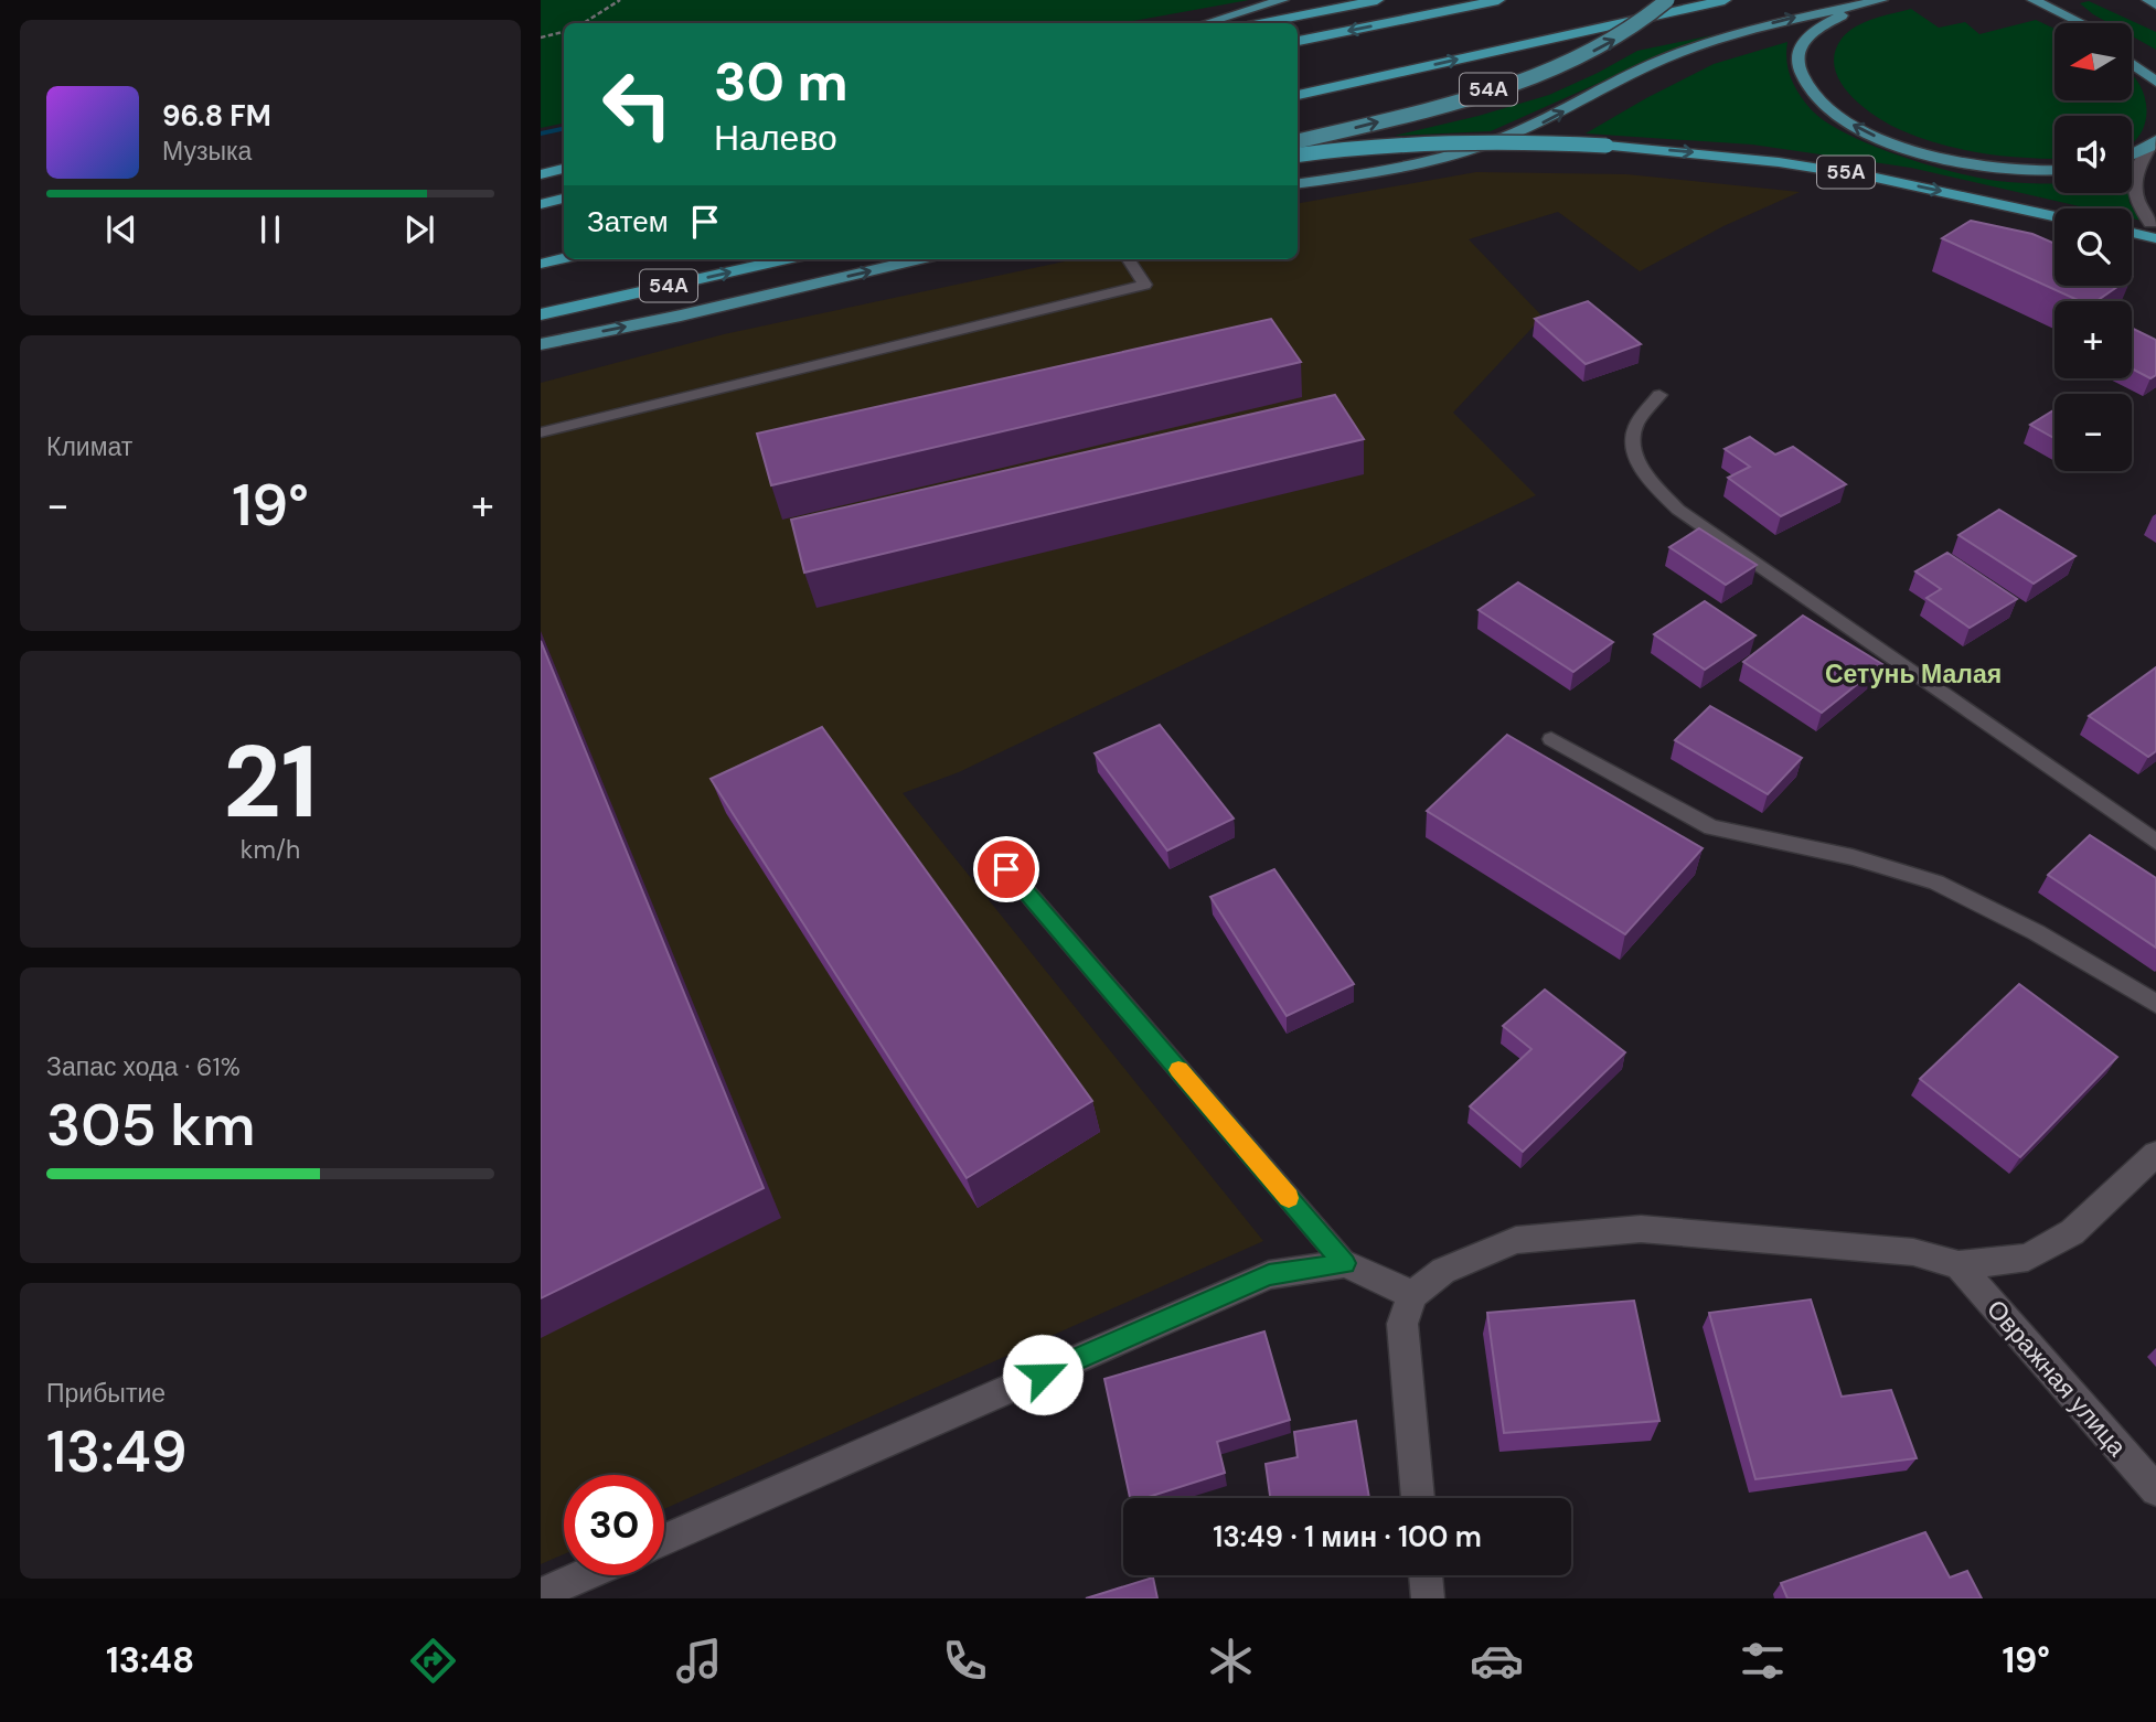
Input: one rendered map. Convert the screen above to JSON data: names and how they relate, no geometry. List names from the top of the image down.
{
  "streets": {
    "highway": ["54А", "55А"],
    "street": ["Овражная улица"]
  },
  "districts": ["Сетунь Малая"],
  "north": "left",
  "page": {
    "map_buttons": ["+", "−"],
    "turn": ["30 m", "Налево"],
    "song": ["96.8 FM", "Музыка"],
    "then": "Затем",
    "tile": [
      "Климат",
      ["21", "km/h"],
      ["Запас хода · 61%", "305 km"],
      ["Прибытие", "13:49"]
    ],
    "heat": ["−", "19°", "+"],
    "limit": "30",
    "trip": "13:49 · 1 мин · 100 m",
    "tabs": ["13:48", "19°"]
  }
}
